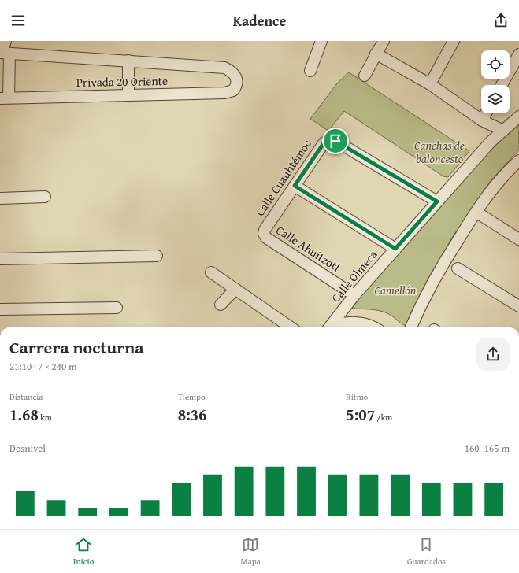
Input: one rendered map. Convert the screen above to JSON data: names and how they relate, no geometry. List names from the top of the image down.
{
  "streets": {
    "street": [
      "Privada 20 Oriente",
      "Calle Cuauhtémoc",
      "Calle Ahuitzotl",
      "Calle Olmeca"
    ]
  },
  "crossings": [
    ["Calle Cuauhtémoc", "Calle Ahuitzotl"],
    ["Calle Cuauhtémoc", "Calle Olmeca"],
    ["Calle Ahuitzotl", "Calle Olmeca"]
  ],
  "parks": ["Canchas de baloncesto", "Camellón"],
  "page": {
    "header": "Kadence",
    "heading": ["Carrera nocturna", "21:10 · 7 × 240 m"],
    "stats": [
      ["Distancia", "1.68 km"],
      ["Tiempo", "8:36"],
      ["Ritmo", "5:07 /km"]
    ],
    "chart": ["Desnivel", "160–165 m"],
    "tabs": ["Inicio", "Mapa", "Guardados"]
  }
}
